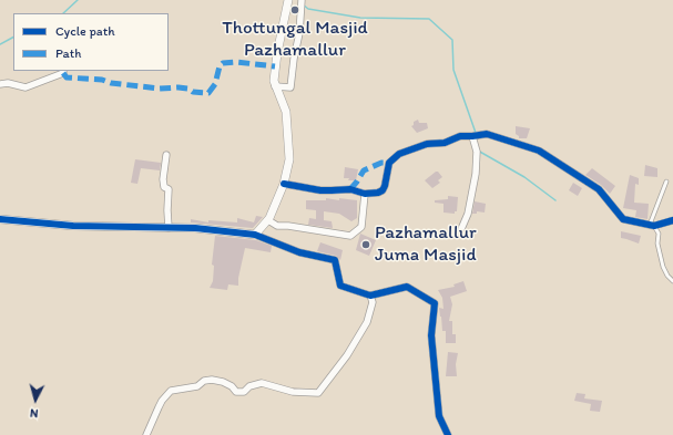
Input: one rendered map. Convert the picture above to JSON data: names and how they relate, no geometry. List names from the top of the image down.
{
  "places": ["Thottungal Masjid Pazhamallur", "Pazhamallur Juma Masjid"],
  "legend": ["Cycle path", "Path"],
  "north": "bottom"
}
